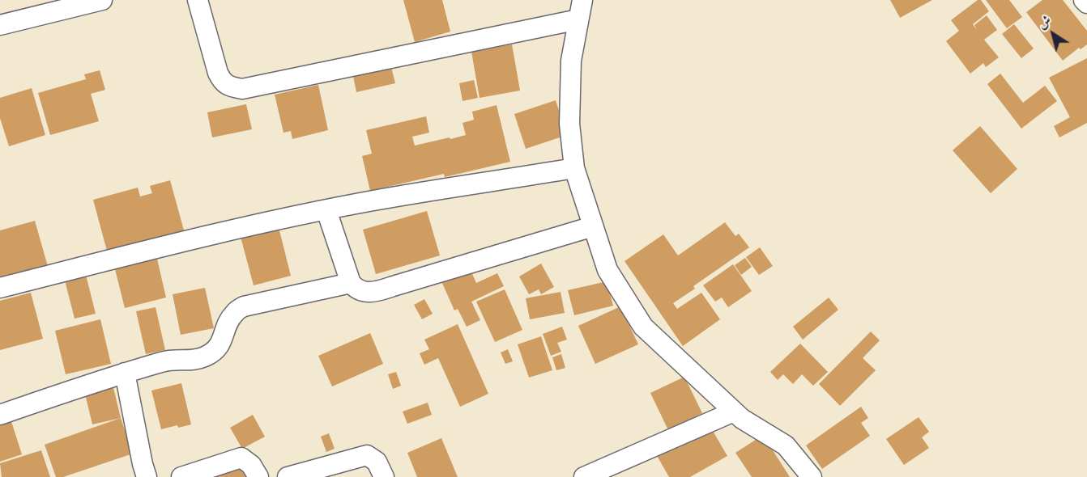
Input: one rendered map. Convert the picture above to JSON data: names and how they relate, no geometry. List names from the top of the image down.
{
  "north": "top left"
}
